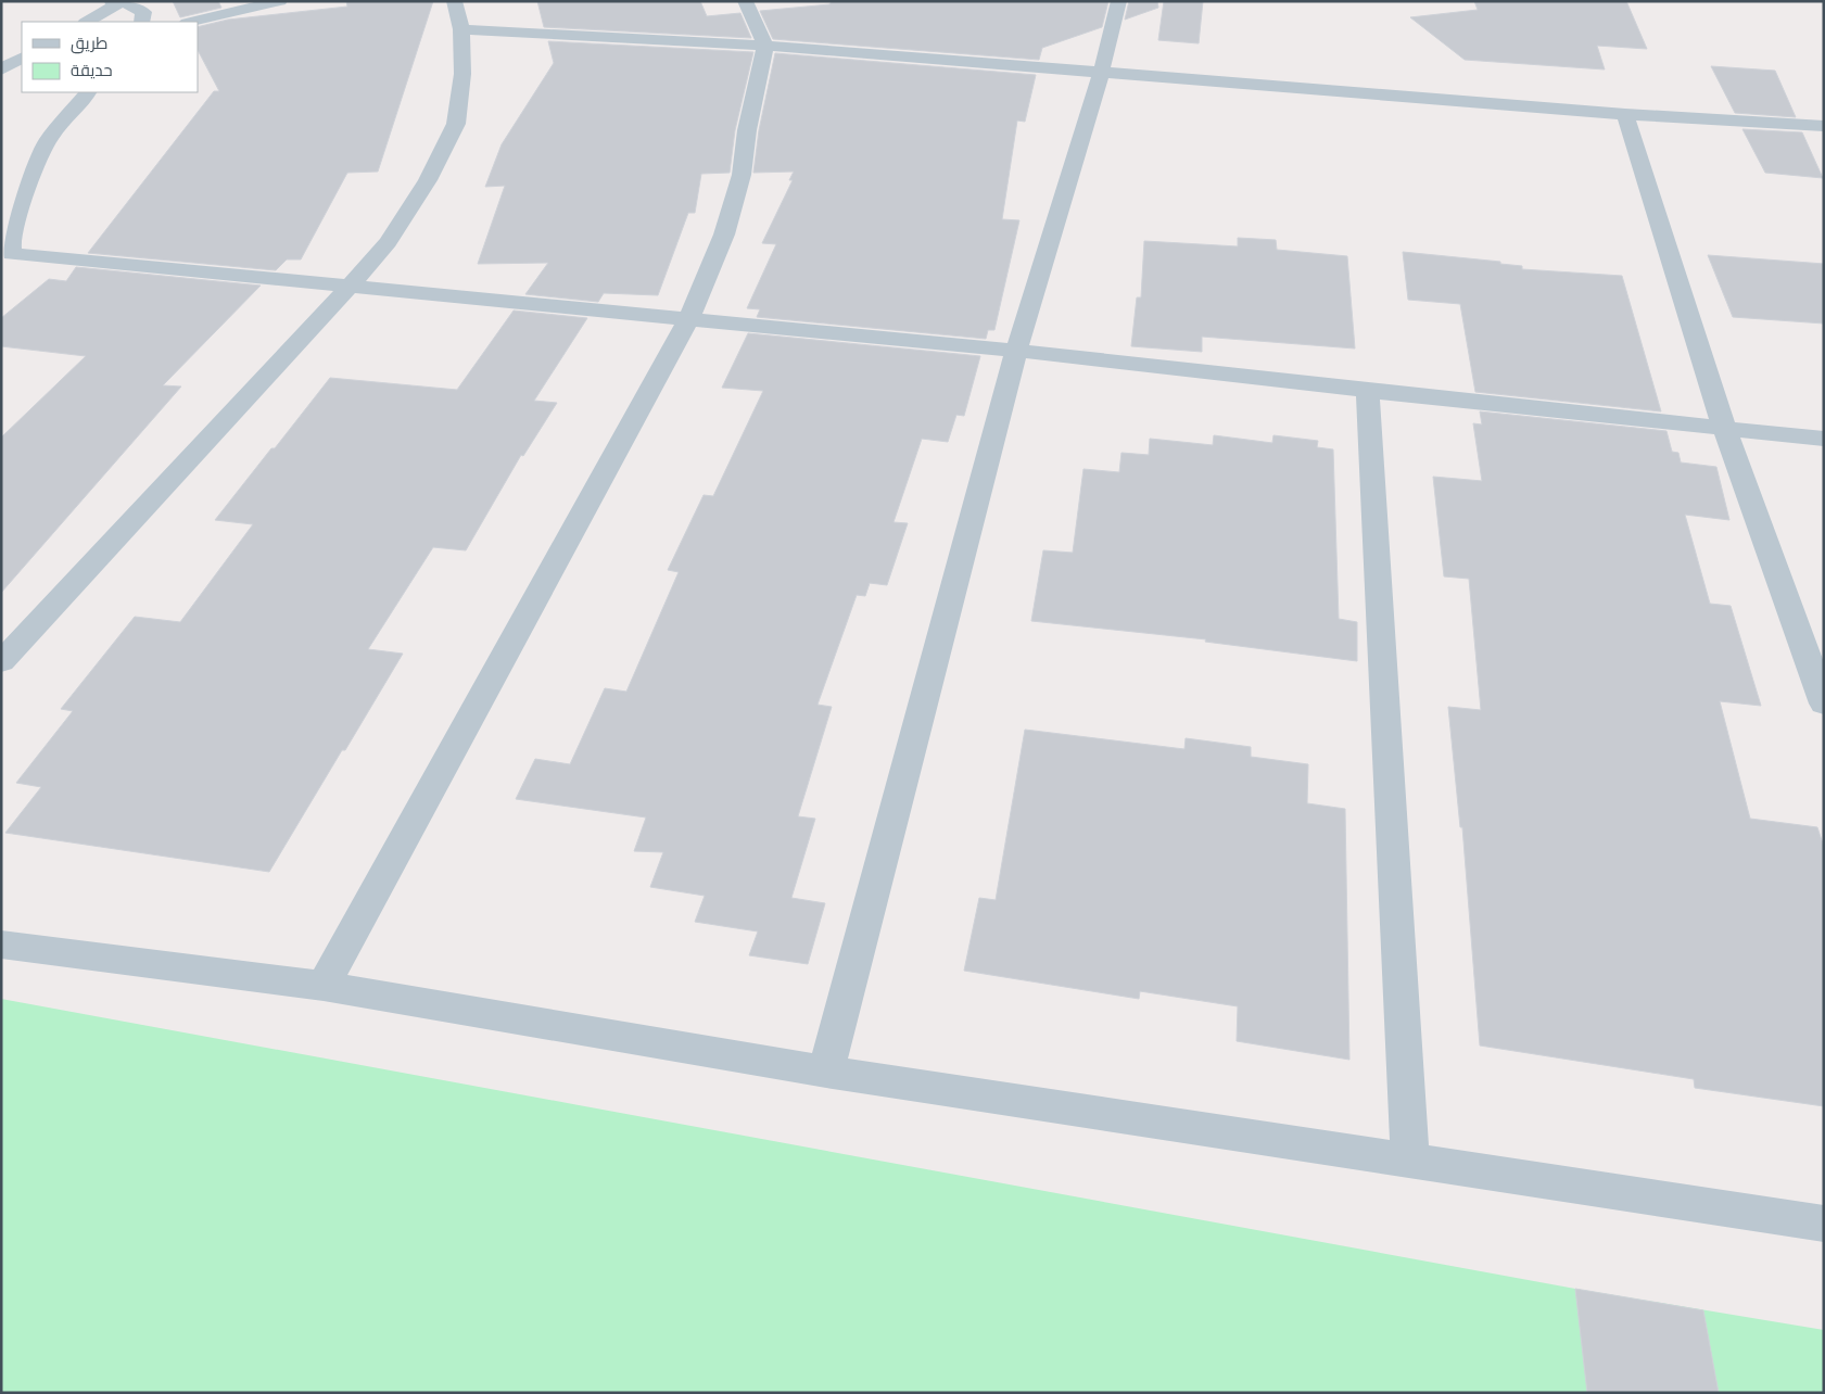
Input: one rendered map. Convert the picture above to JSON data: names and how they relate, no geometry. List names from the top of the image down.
{
  "legend": ["طريق", "حديقة"]
}
